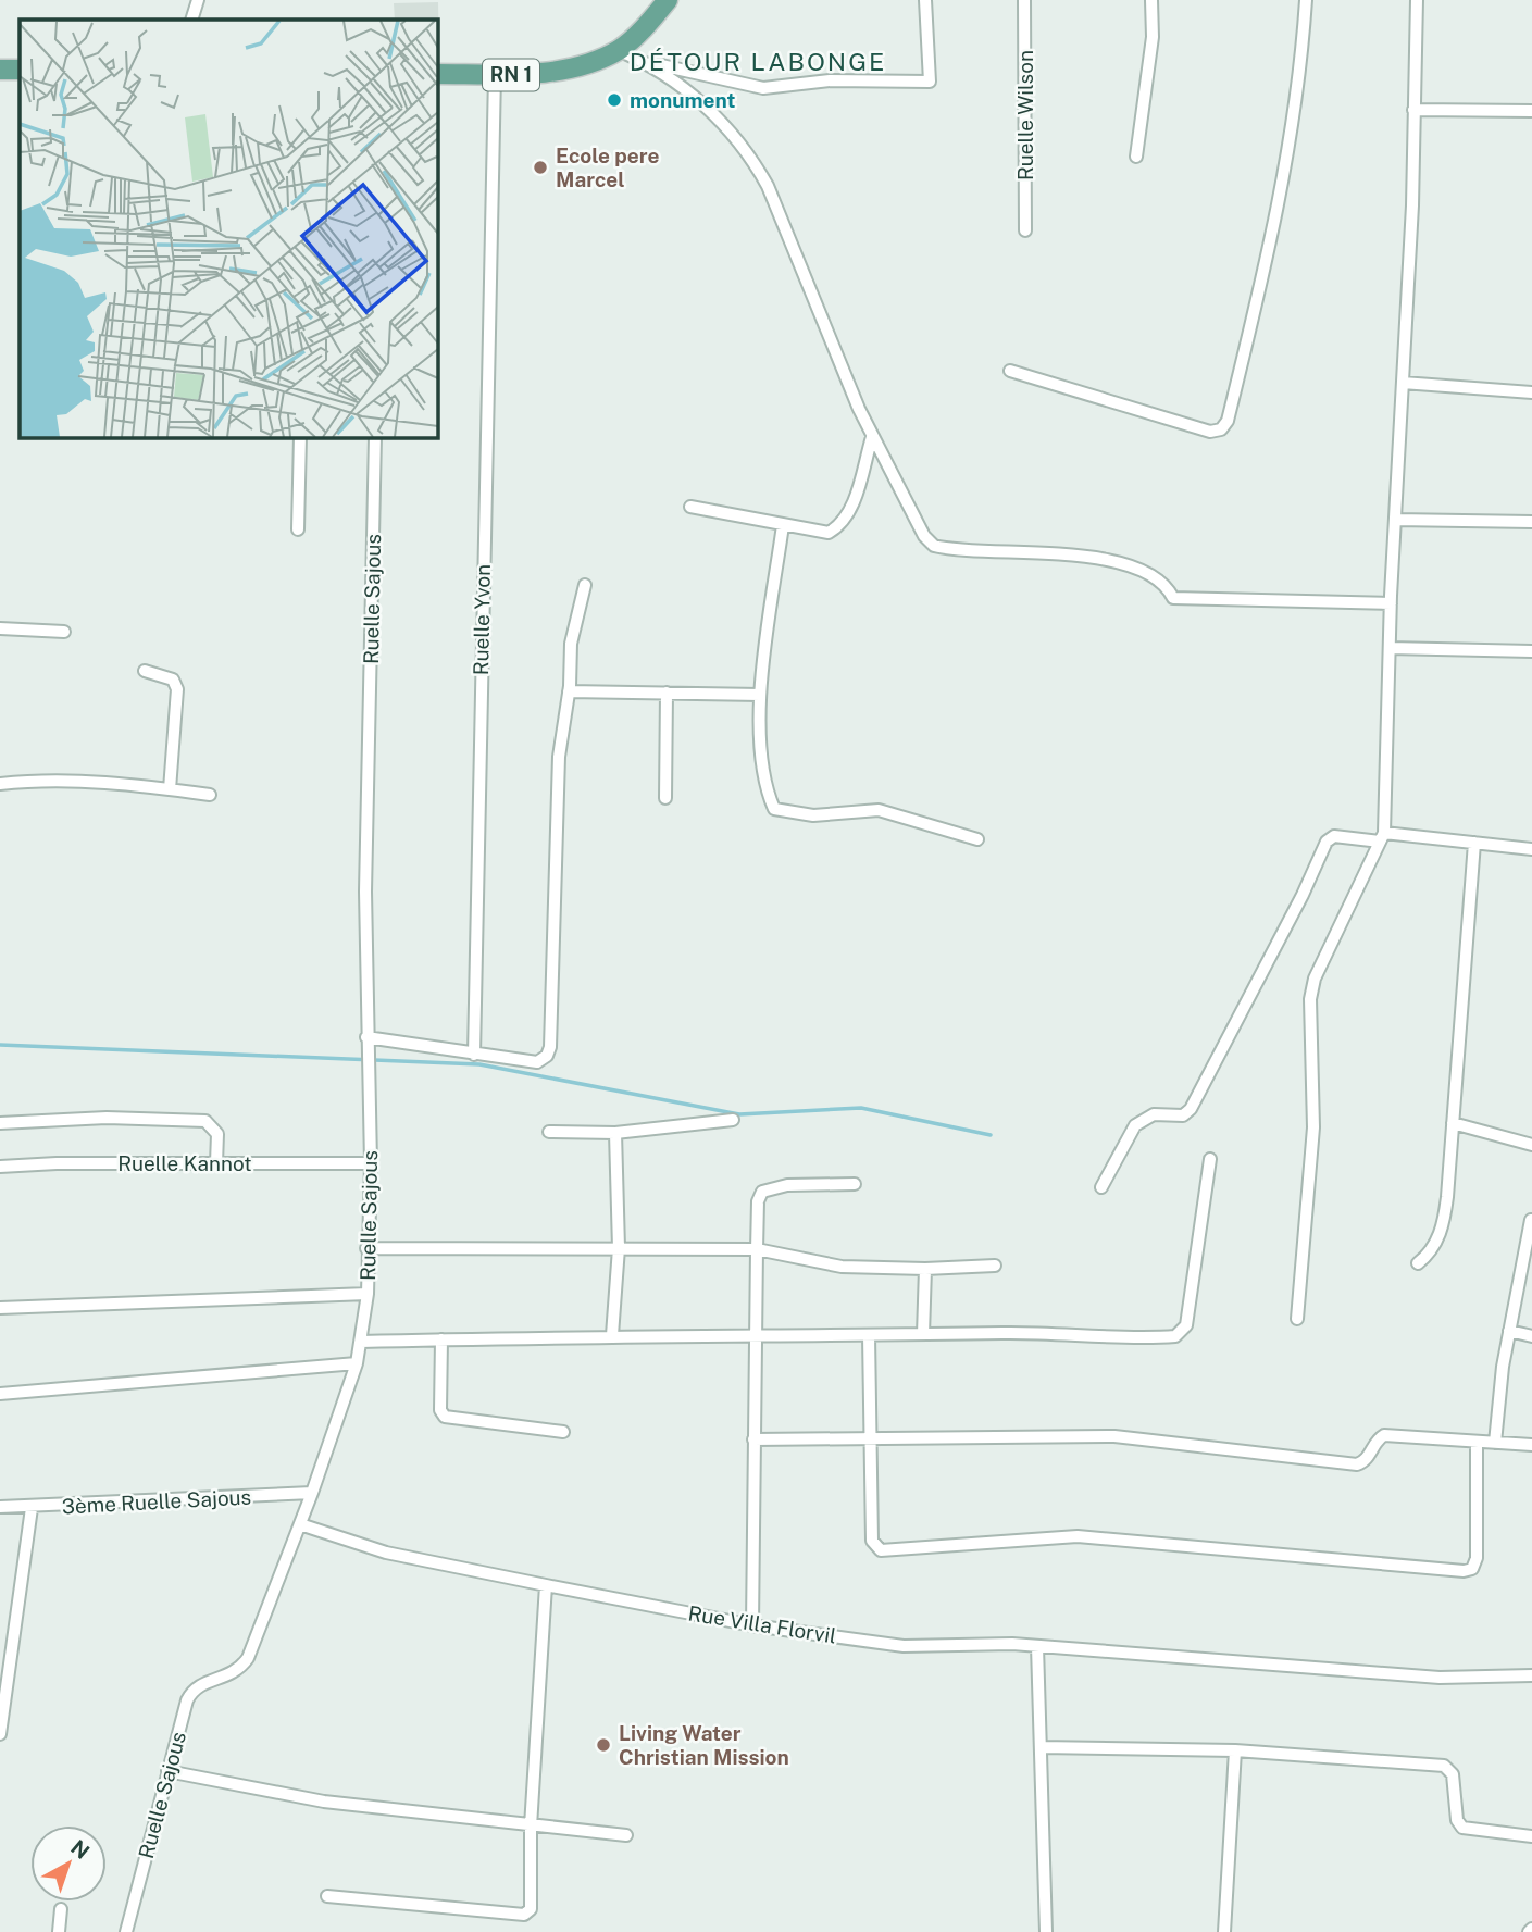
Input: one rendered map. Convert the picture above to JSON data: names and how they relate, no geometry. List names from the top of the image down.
{
  "streets": {
    "main road": ["RN 1"],
    "street": [
      "Ruelle Wilson",
      "Ruelle Sajous",
      "Ruelle Yvon",
      "Ruelle Kannot",
      "3ème Ruelle Sajous",
      "Rue Villa Florvil"
    ]
  },
  "crossings": [
    ["RN 1", "Ruelle Yvon"],
    ["Ruelle Sajous", "Ruelle Kannot"],
    ["Ruelle Sajous", "3ème Ruelle Sajous"],
    ["Ruelle Sajous", "Rue Villa Florvil"]
  ],
  "districts": ["DÉTOUR LABONGE"],
  "places": ["monument", "Ecole pere Marcel", "Living Water Christian Mission"],
  "north": "top right"
}
